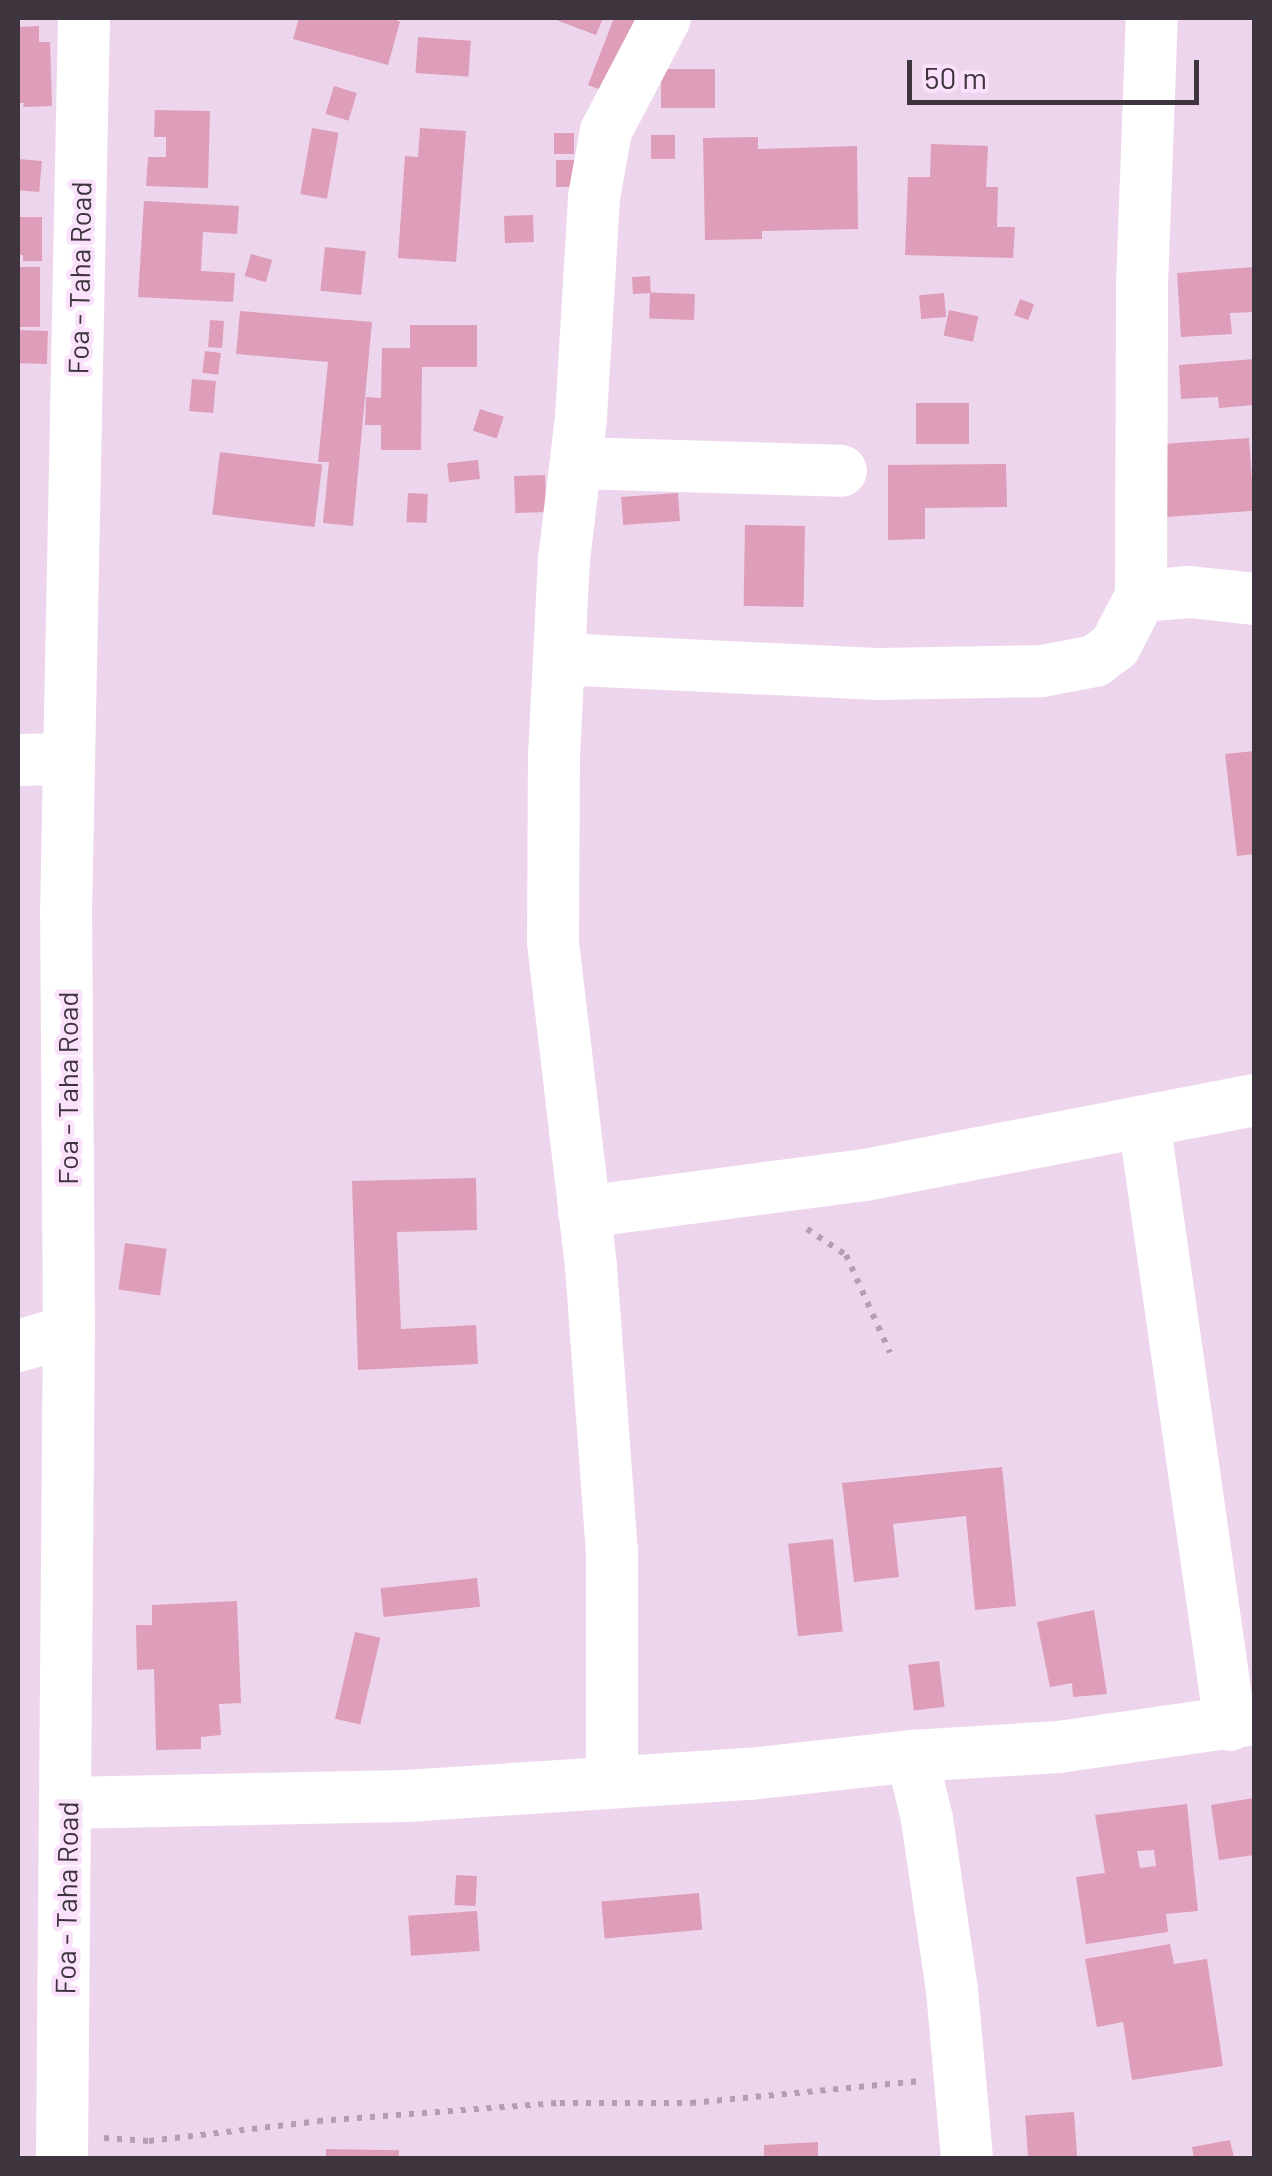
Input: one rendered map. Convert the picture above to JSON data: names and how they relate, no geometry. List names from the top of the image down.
{
  "streets": {
    "street": ["Foa - Taha Road"]
  },
  "scale_bar": "50 m"
}
